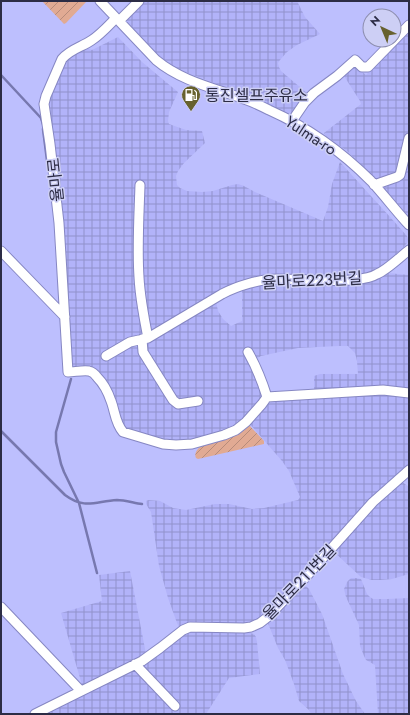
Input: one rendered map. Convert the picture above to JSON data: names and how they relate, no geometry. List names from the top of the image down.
{
  "streets": {
    "street": [
      "Yulma-ro",
      "율마로",
      "율마로223번길",
      "율마로211번길"
    ]
  },
  "crossings": [
    ["Yulma-ro", "율마로"]
  ],
  "places": {
    "fuel station": ["통진셀프주유소"]
  },
  "north": "top left"
}
